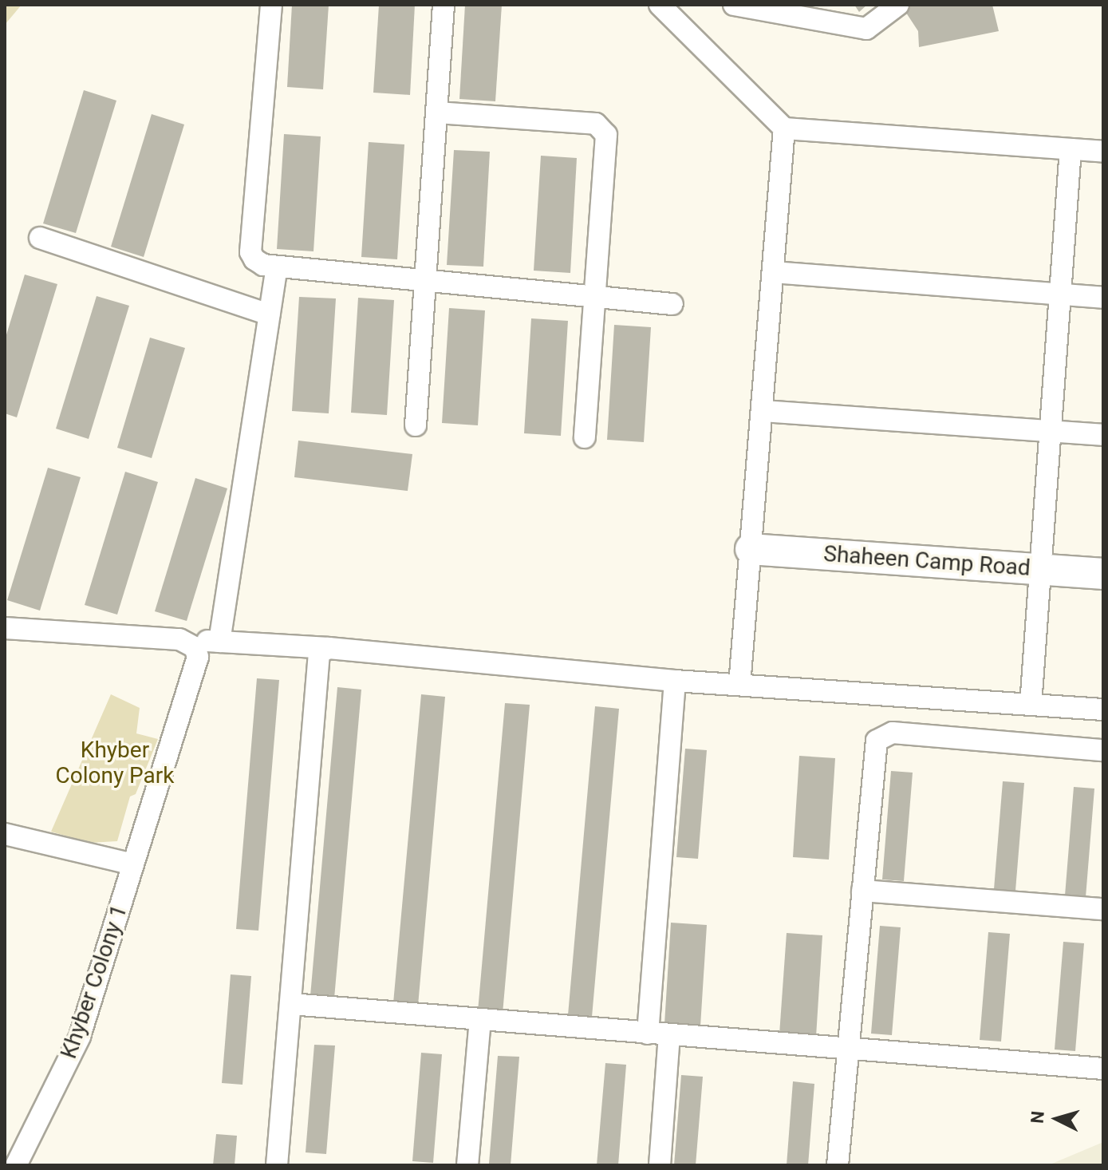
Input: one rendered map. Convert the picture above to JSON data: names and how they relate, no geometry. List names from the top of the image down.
{
  "streets": {
    "street": ["Shaheen Camp Road", "Khyber Colony 1"]
  },
  "parks": ["Khyber Colony Park"],
  "north": "left"
}
